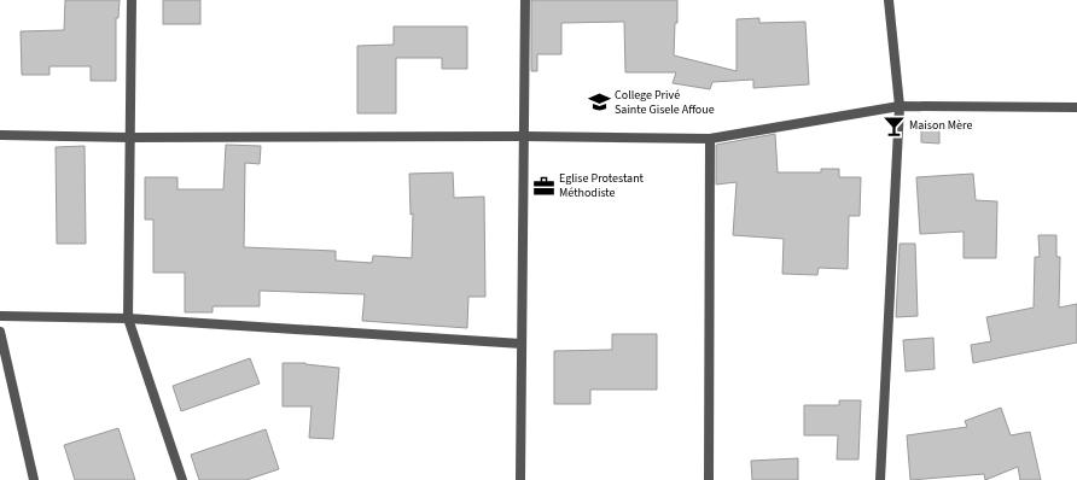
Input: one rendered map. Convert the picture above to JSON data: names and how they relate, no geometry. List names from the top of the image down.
{
  "places": {
    "school or university": ["College Privé Sainte Gisele Affoue"],
    "bar": ["Maison Mère"],
    "office": ["Eglise Protestant Méthodiste"]
  }
}
